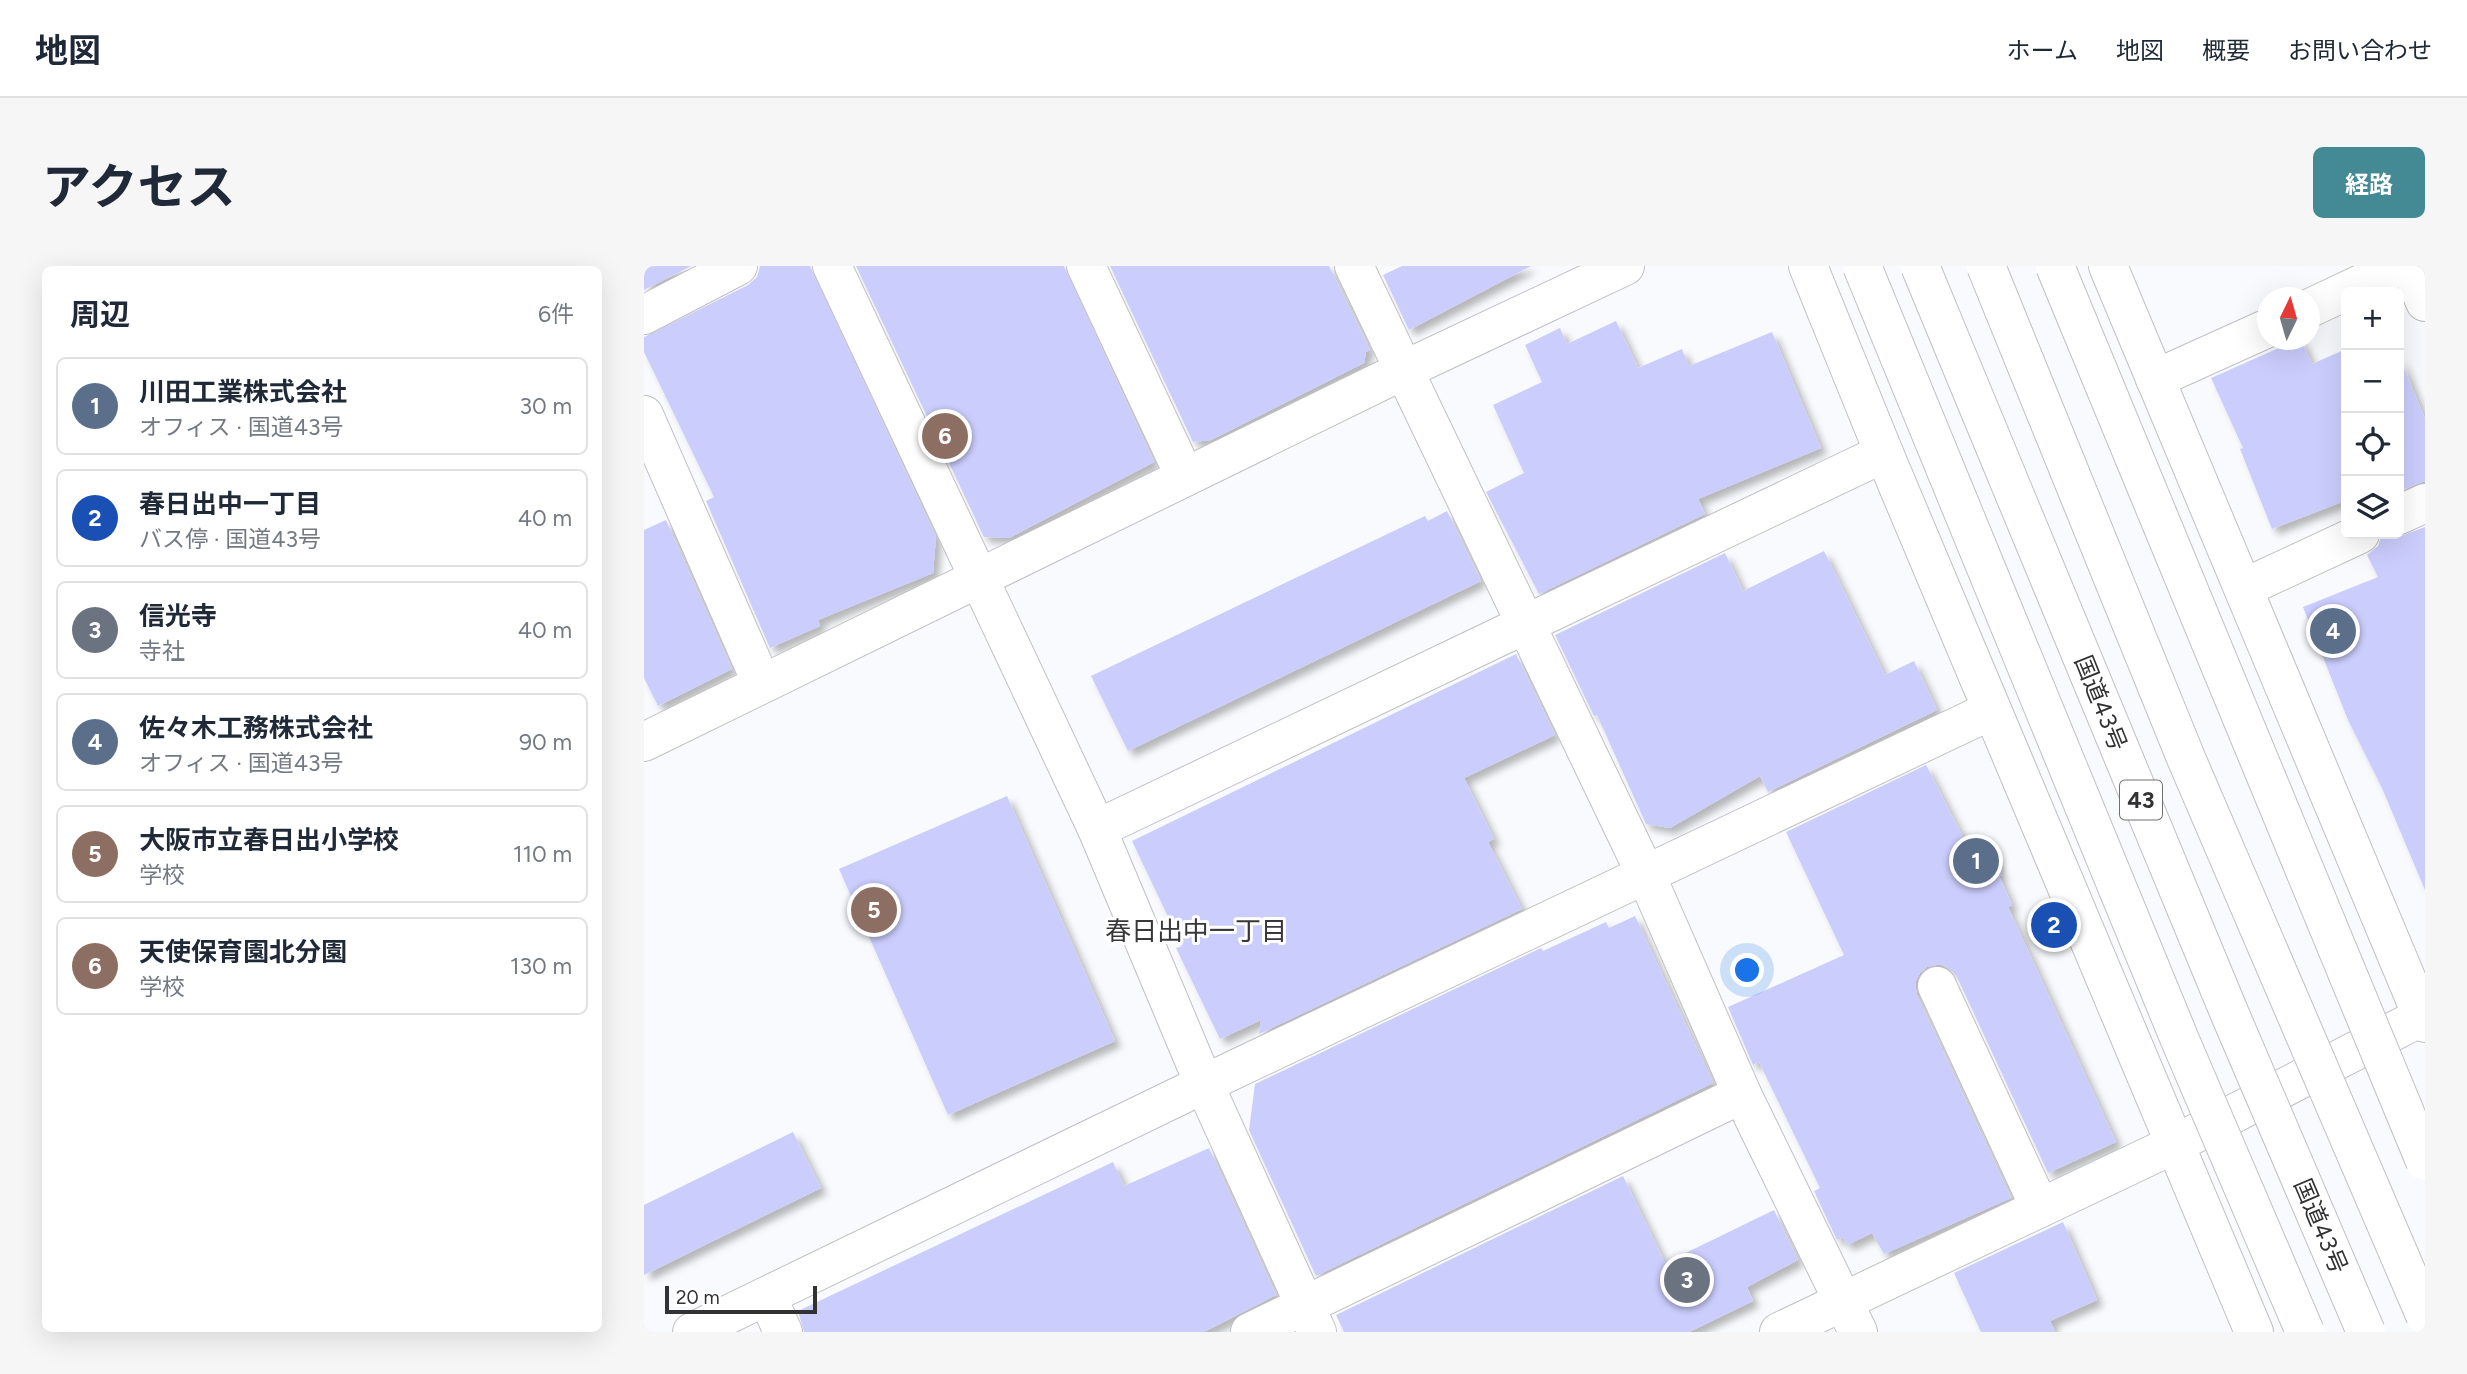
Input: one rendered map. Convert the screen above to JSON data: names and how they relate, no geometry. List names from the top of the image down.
{
  "streets": {
    "main road": ["国道43号", "43"]
  },
  "districts": ["春日出中一丁目"],
  "scale_bar": "20 m",
  "north": "top",
  "page": {
    "header": "地図",
    "nav": [
      "ホーム",
      "地図",
      "概要",
      "お問い合わせ"
    ],
    "title": "アクセス",
    "buttons": "経路",
    "heading": ["周辺", "6件"],
    "map_buttons": ["+", "−"],
    "list": [
      {
        "mark": "1",
        "name": "川田工業株式会社",
        "note": "オフィス · 国道43号",
        "value": "30 m"
      },
      {
        "mark": "2",
        "name": "春日出中一丁目",
        "note": "バス停 · 国道43号",
        "value": "40 m"
      },
      {
        "mark": "3",
        "name": "信光寺",
        "note": "寺社",
        "value": "40 m"
      },
      {
        "mark": "4",
        "name": "佐々木工務株式会社",
        "note": "オフィス · 国道43号",
        "value": "90 m"
      },
      {
        "mark": "5",
        "name": "大阪市立春日出小学校",
        "note": "学校",
        "value": "110 m"
      },
      {
        "mark": "6",
        "name": "天使保育園北分園",
        "note": "学校",
        "value": "130 m"
      }
    ],
    "pins": [
      "6",
      "4",
      "1",
      "5",
      "2",
      "3"
    ],
    "scale": "20 m"
  }
}
